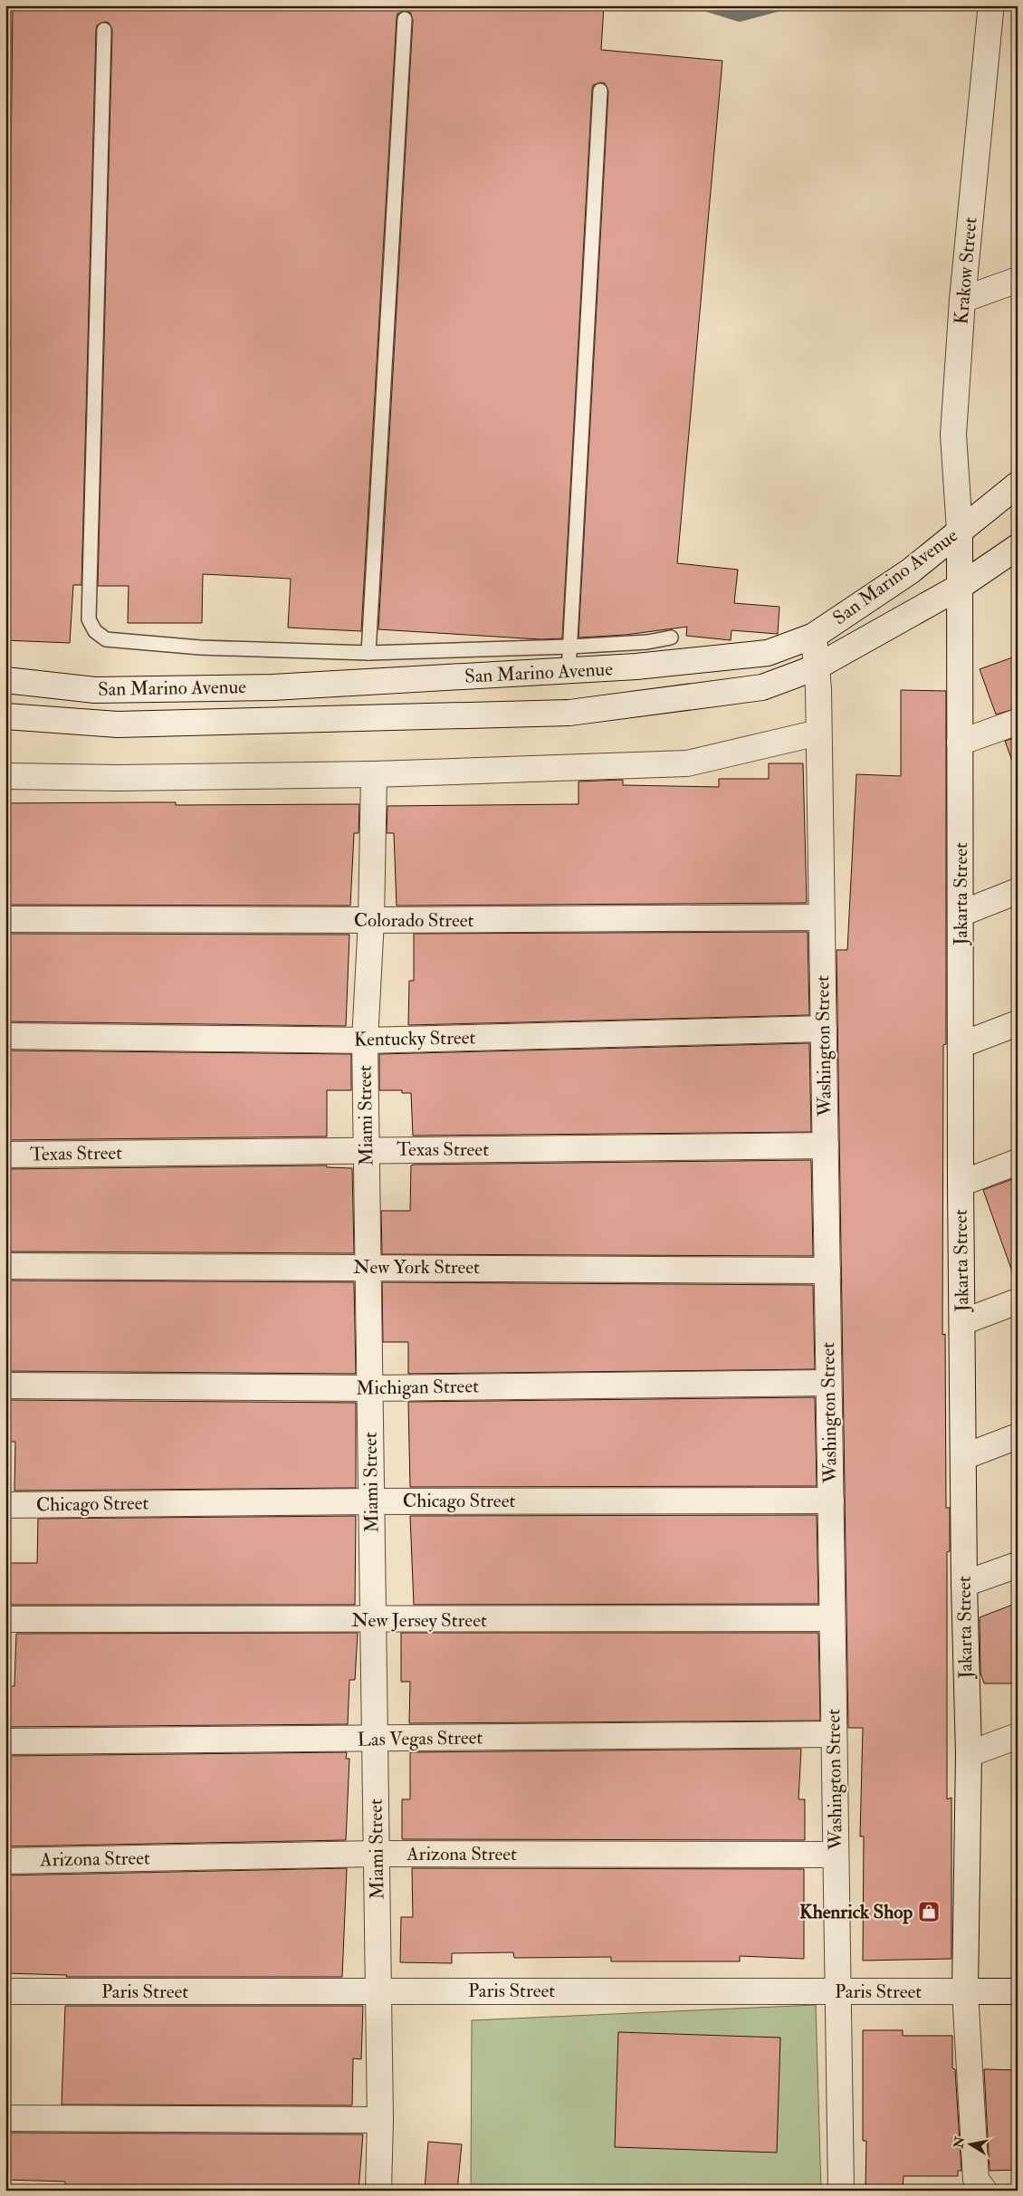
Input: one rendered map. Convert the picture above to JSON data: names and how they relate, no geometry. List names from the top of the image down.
{
  "streets": {
    "street": [
      "Krakow Street",
      "San Marino Avenue",
      "Jakarta Street",
      "Colorado Street",
      "Kentucky Street",
      "Washington Street",
      "Miami Street",
      "Texas Street",
      "New York Street",
      "Michigan Street",
      "Chicago Street",
      "New Jersey Street",
      "Las Vegas Street",
      "Arizona Street",
      "Paris Street"
    ]
  },
  "crossings": [
    ["Krakow Street", "San Marino Avenue"],
    ["Krakow Street", "Jakarta Street"],
    ["San Marino Avenue", "Jakarta Street"],
    ["San Marino Avenue", "Washington Street"],
    ["Jakarta Street", "Paris Street"],
    ["Colorado Street", "Washington Street"],
    ["Colorado Street", "Miami Street"],
    ["Kentucky Street", "Washington Street"],
    ["Kentucky Street", "Miami Street"],
    ["Washington Street", "Texas Street"],
    ["Washington Street", "New York Street"],
    ["Washington Street", "Michigan Street"],
    ["Washington Street", "Chicago Street"],
    ["Washington Street", "New Jersey Street"],
    ["Washington Street", "Las Vegas Street"],
    ["Washington Street", "Arizona Street"],
    ["Washington Street", "Paris Street"],
    ["Miami Street", "Texas Street"],
    ["Miami Street", "New York Street"],
    ["Miami Street", "Michigan Street"],
    ["Miami Street", "Chicago Street"],
    ["Miami Street", "New Jersey Street"],
    ["Miami Street", "Las Vegas Street"],
    ["Miami Street", "Arizona Street"],
    ["Miami Street", "Paris Street"]
  ],
  "places": {
    "shop": ["Khenrick Shop"]
  },
  "north": "left"
}
